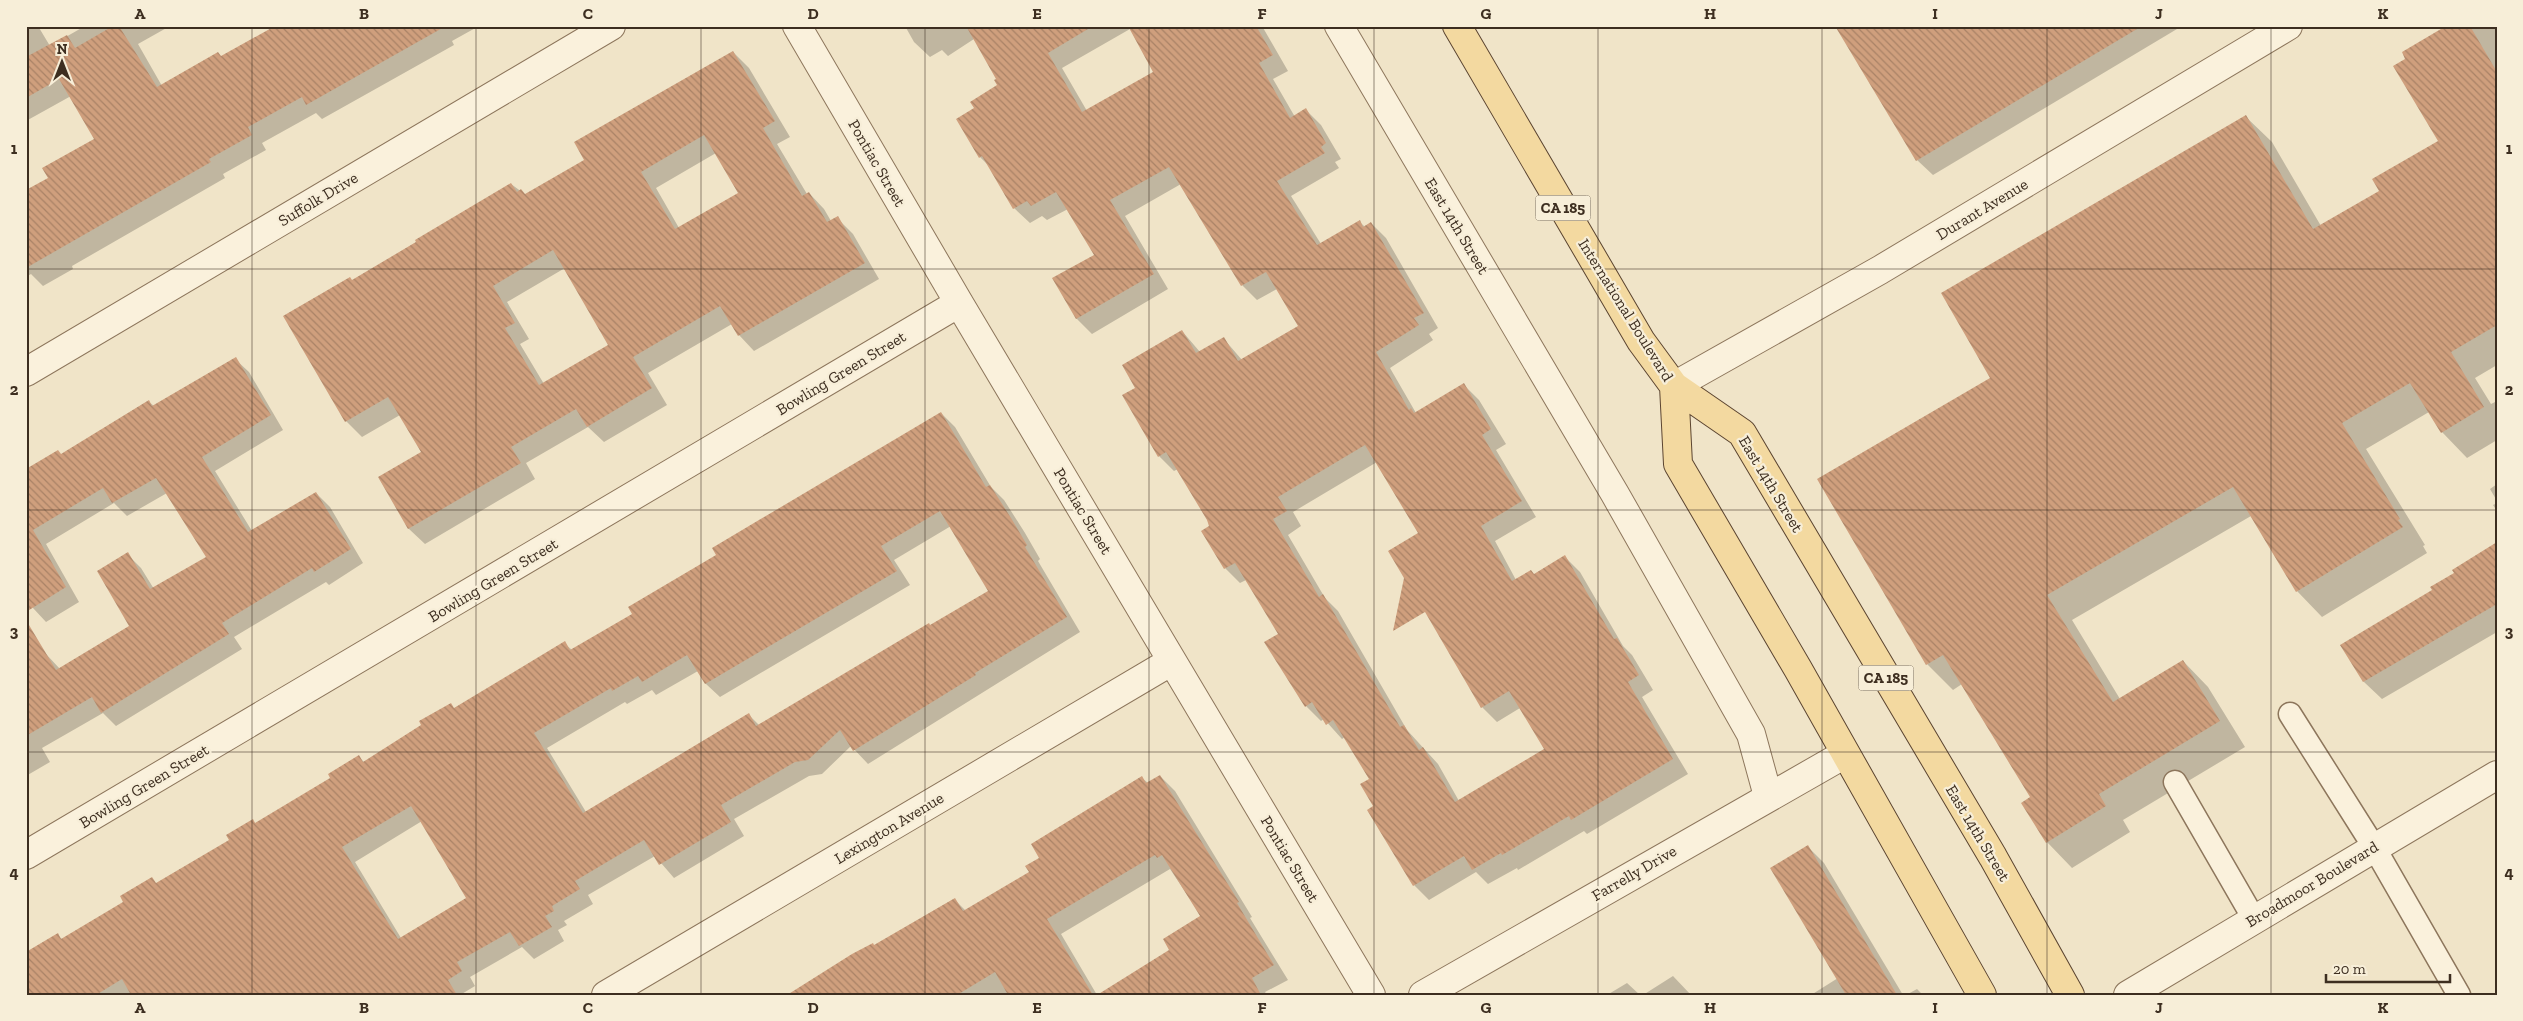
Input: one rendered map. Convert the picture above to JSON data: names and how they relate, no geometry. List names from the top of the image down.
{
  "streets": {
    "main road": ["CA 185", "East 14th Street", "International Boulevard"],
    "street": [
      "Pontiac Street",
      "Suffolk Drive",
      "Durant Avenue",
      "Bowling Green Street",
      "Lexington Avenue",
      "Farrelly Drive",
      "Broadmoor Boulevard"
    ]
  },
  "crossings": [
    ["Pontiac Street", "Bowling Green Street"],
    ["Pontiac Street", "Lexington Avenue"],
    ["Durant Avenue", "East 14th Street"],
    ["Durant Avenue", "International Boulevard"],
    ["East 14th Street", "International Boulevard"],
    ["East 14th Street", "Farrelly Drive"]
  ],
  "scale_bar": "20 m",
  "north": "top",
  "grid": {
    "columns": [
      "A",
      "B",
      "C",
      "D",
      "E",
      "F",
      "G",
      "H",
      "I",
      "J",
      "K"
    ],
    "rows": [
      "1",
      "2",
      "3",
      "4"
    ]
  }
}
